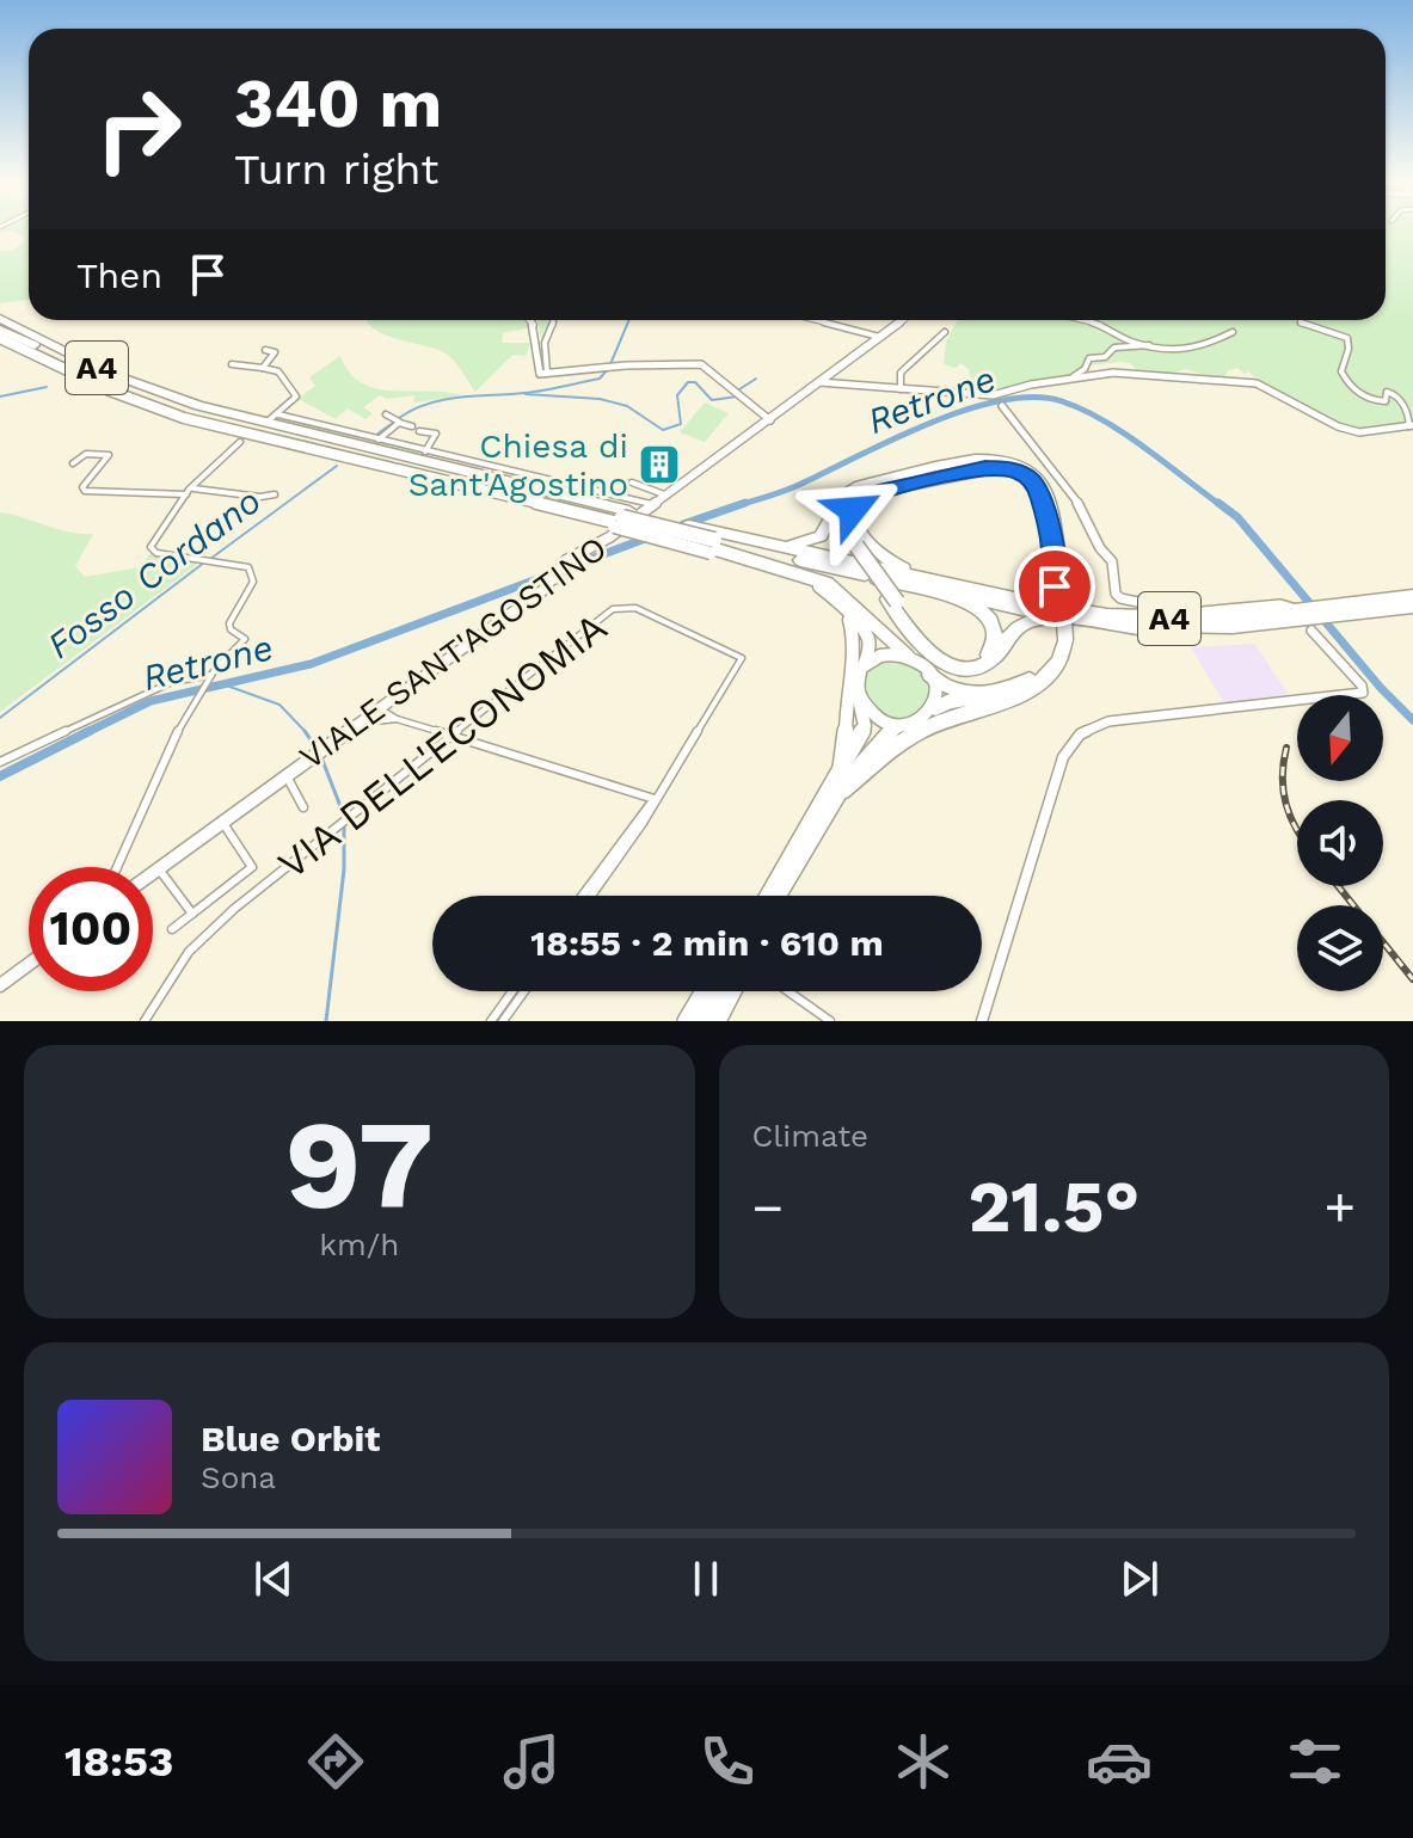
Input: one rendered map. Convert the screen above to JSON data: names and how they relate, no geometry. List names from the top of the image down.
{
  "streets": {
    "highway": ["A4"],
    "main road": ["VIALE SANT'AGOSTINO"],
    "street": ["VIA DELL'ECONOMIA"]
  },
  "water": ["Retrone", "Fosso Cordano"],
  "places": {
    "building": ["Chiesa di Sant'Agostino"]
  },
  "north": "bottom",
  "page": {
    "turn": ["340 m", "Turn right"],
    "then": "Then",
    "limit": "100",
    "trip": "18:55 · 2 min · 610 m",
    "tile": [
      ["97", "km/h"],
      "Climate"
    ],
    "heat": ["−", "21.5°", "+"],
    "song": ["Blue Orbit", "Sona"],
    "tabs": "18:53"
  }
}
